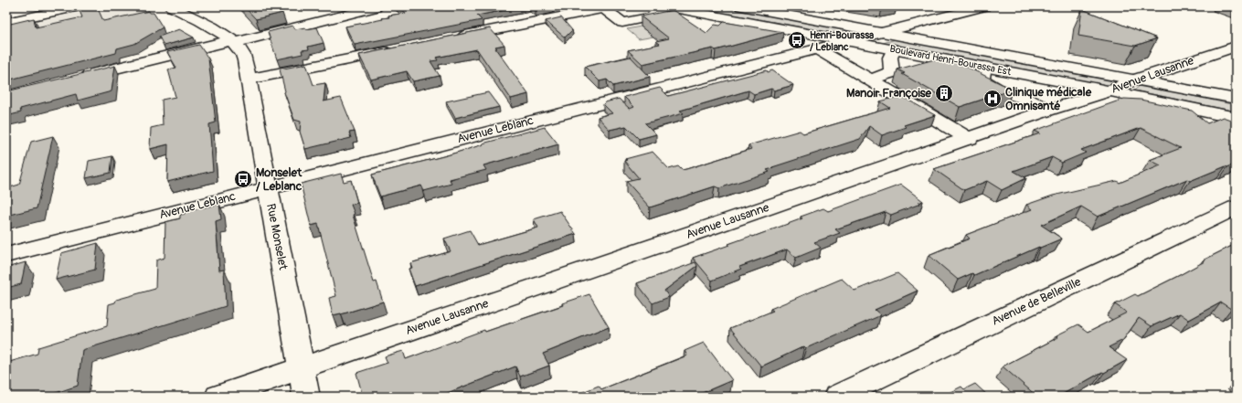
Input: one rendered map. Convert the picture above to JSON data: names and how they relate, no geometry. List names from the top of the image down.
{
  "streets": {
    "street": [
      "Boulevard Henri-Bourassa Est",
      "Avenue Lausanne",
      "Avenue Leblanc",
      "Rue Monselet",
      "Avenue de Belleville"
    ]
  },
  "crossings": [
    ["Boulevard Henri-Bourassa Est", "Avenue Lausanne"],
    ["Boulevard Henri-Bourassa Est", "Avenue Leblanc"],
    ["Avenue Lausanne", "Rue Monselet"],
    ["Avenue Leblanc", "Rue Monselet"]
  ],
  "places": {
    "bus stop": ["Henri-Bourassa / Leblanc", "Monselet / Leblanc"],
    "building": ["Manoir Françoise"],
    "hospital": ["Clinique médicale Omnisanté"]
  }
}
